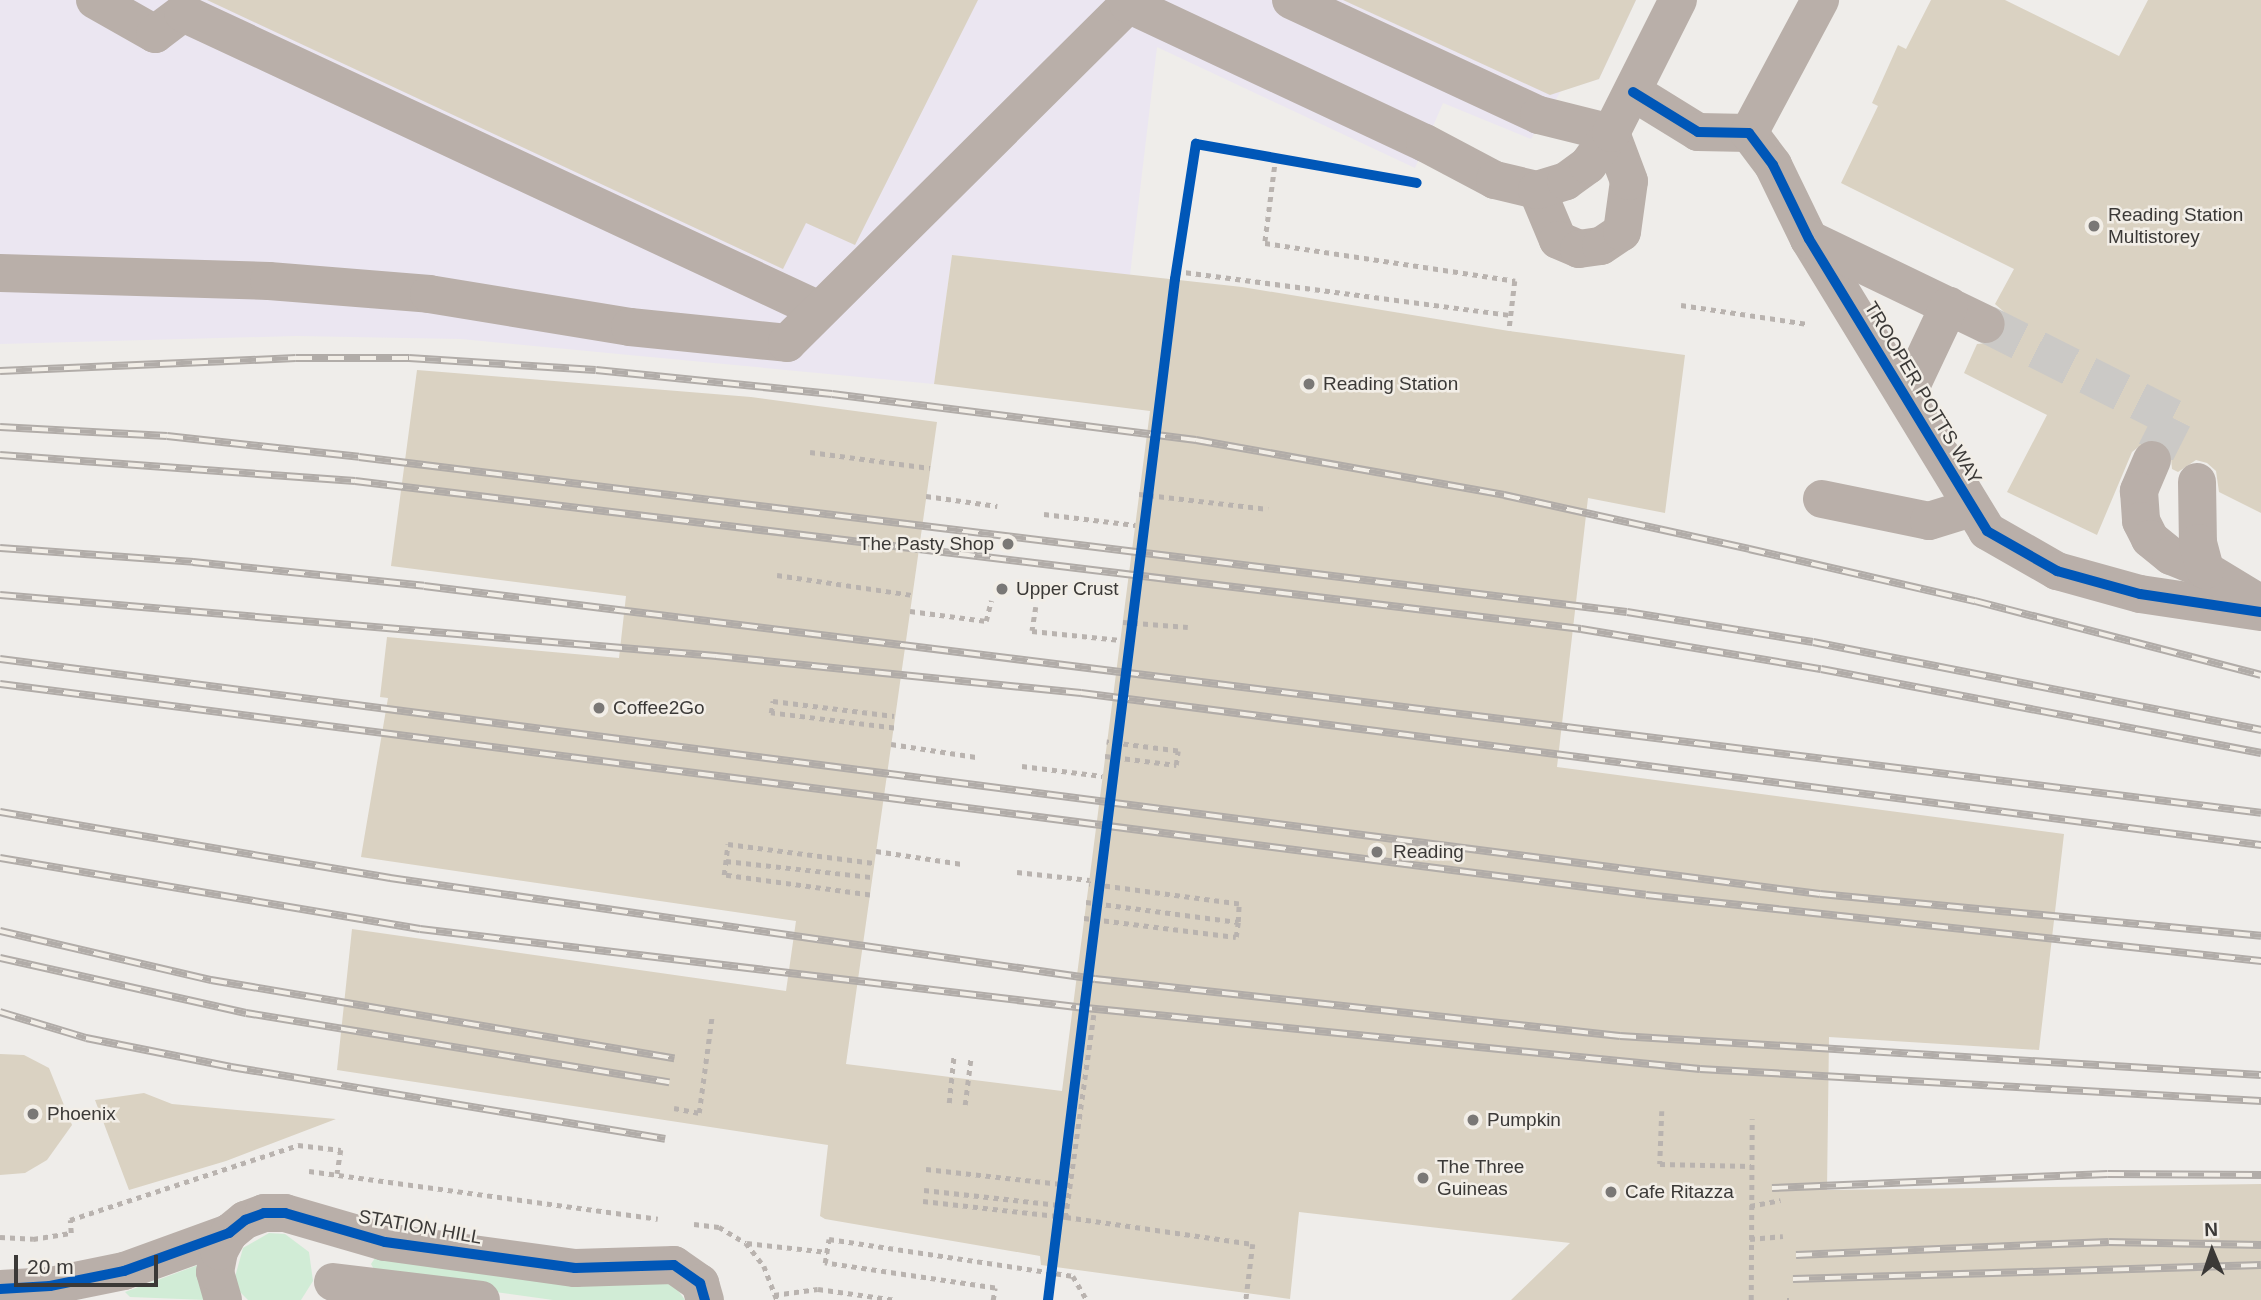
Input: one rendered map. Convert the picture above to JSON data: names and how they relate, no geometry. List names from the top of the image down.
{
  "streets": {
    "street": ["TROOPER POTTS WAY", "STATION HILL"]
  },
  "places": [
    "Reading Station Multistorey",
    "Reading Station",
    "The Pasty Shop",
    "Upper Crust",
    "Coffee2Go",
    "Reading",
    "Phoenix",
    "Pumpkin",
    "The Three Guineas",
    "Cafe Ritazza"
  ],
  "scale_bar": "20 m",
  "north": "top"
}
